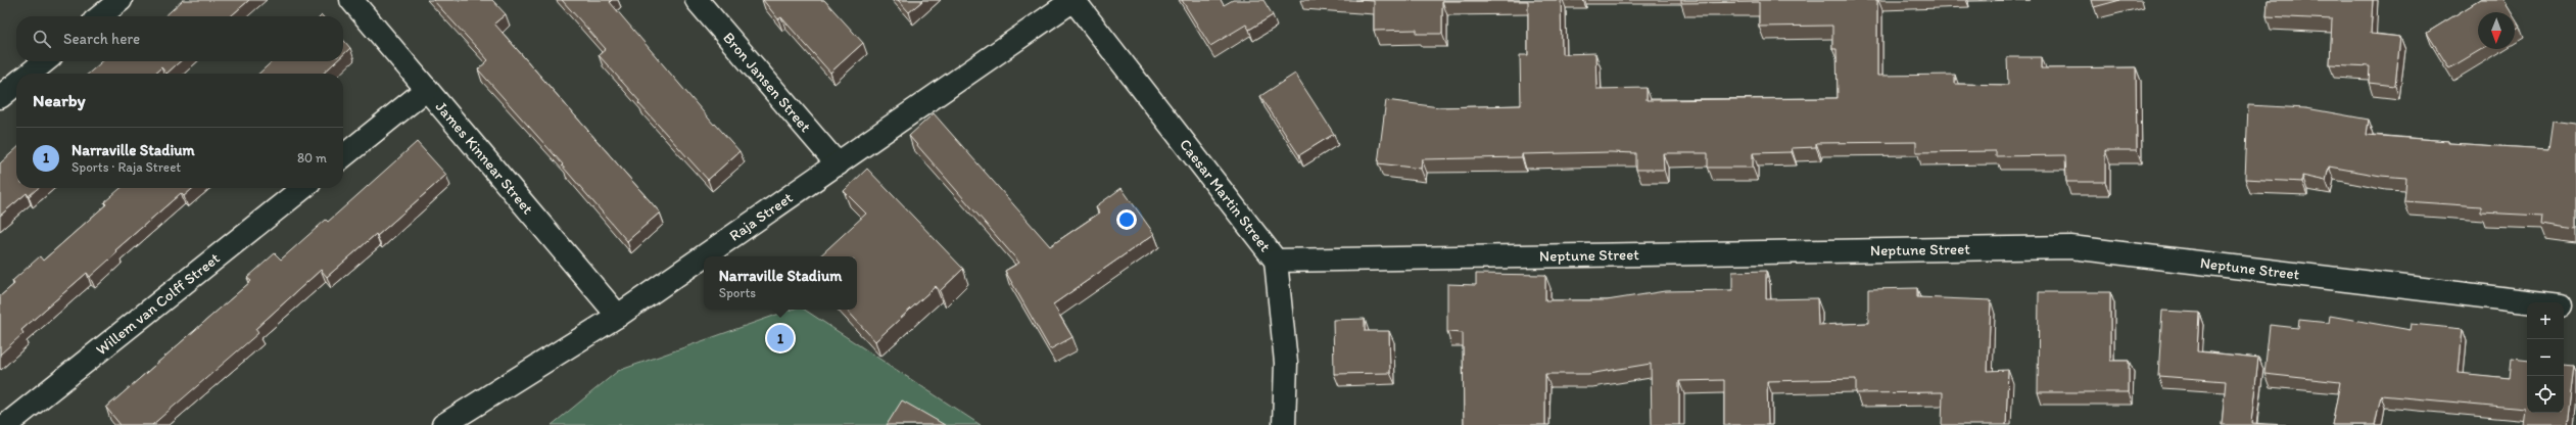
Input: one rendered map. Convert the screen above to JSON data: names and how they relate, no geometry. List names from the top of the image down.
{
  "streets": {
    "street": [
      "Bron Jansen Street",
      "James Kinnear Street",
      "Caesar Martin Street",
      "Raja Street",
      "Neptune Street",
      "Willem van Colff Street"
    ]
  },
  "crossings": [
    ["Bron Jansen Street", "Raja Street"],
    ["James Kinnear Street", "Raja Street"],
    ["Caesar Martin Street", "Raja Street"],
    ["Caesar Martin Street", "Neptune Street"]
  ],
  "north": "bottom",
  "page": {
    "search": "Search here",
    "heading": "Nearby",
    "list": [
      {
        "mark": "1",
        "name": "Narraville Stadium",
        "note": "Sports · Raja Street",
        "value": "80 m"
      }
    ],
    "popup": ["Narraville Stadium", "Sports"],
    "map_buttons": ["+", "−"],
    "pins": "1"
  }
}
